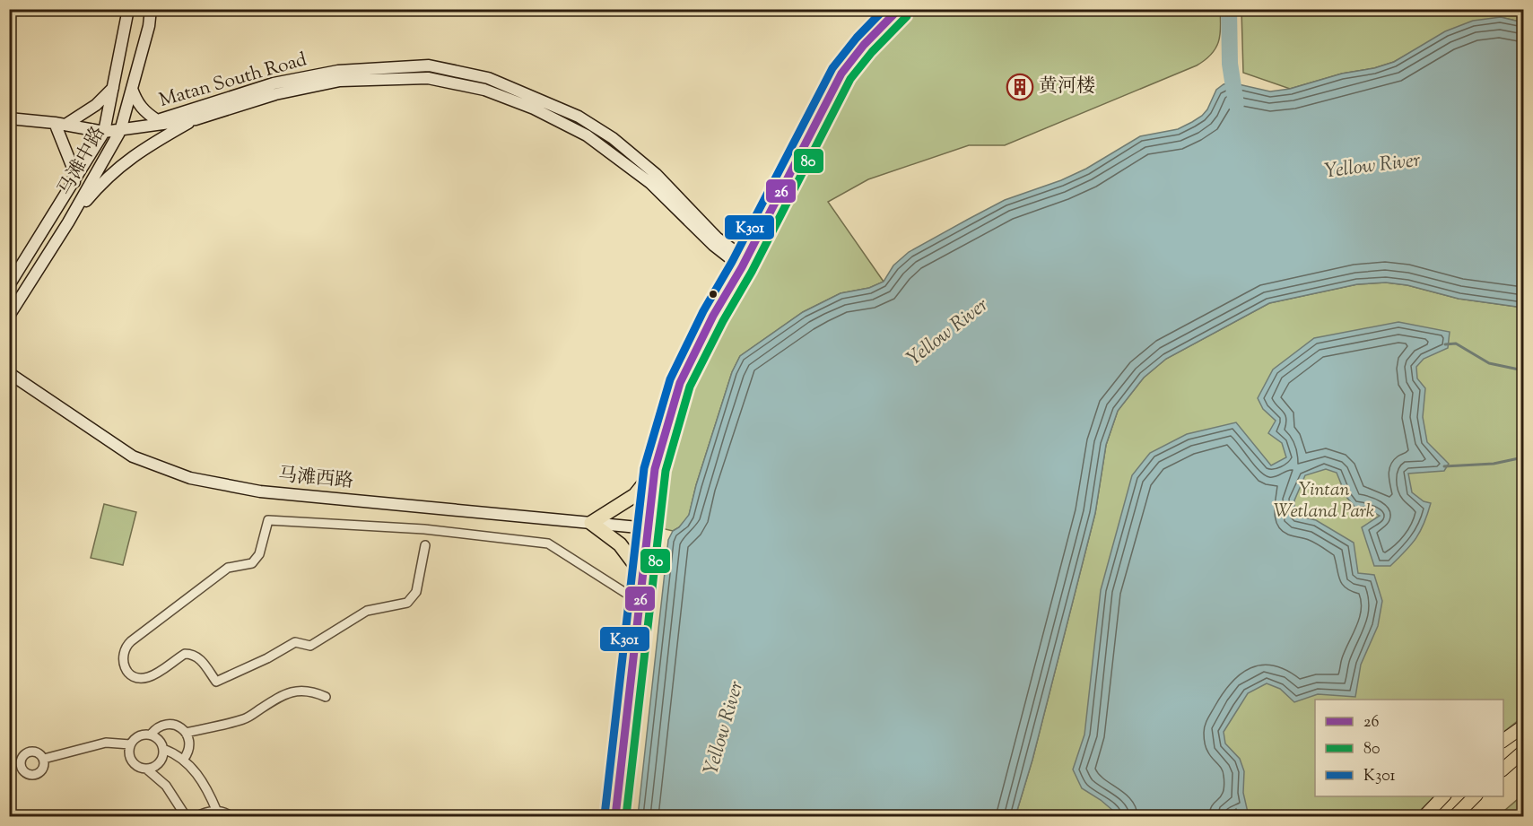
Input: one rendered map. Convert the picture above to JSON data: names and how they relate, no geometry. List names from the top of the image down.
{
  "streets": {
    "main road": ["Matan South Road", "马滩中路", "马滩西路"]
  },
  "crossings": [
    ["Matan South Road", "马滩中路"]
  ],
  "water": ["Yellow River"],
  "parks": ["Yintan Wetland Park"],
  "places": {
    "building": ["黄河楼"]
  },
  "lines": ["transit line 26", "transit line K301", "transit line 80"],
  "legend": ["26", "80", "K301"]
}
